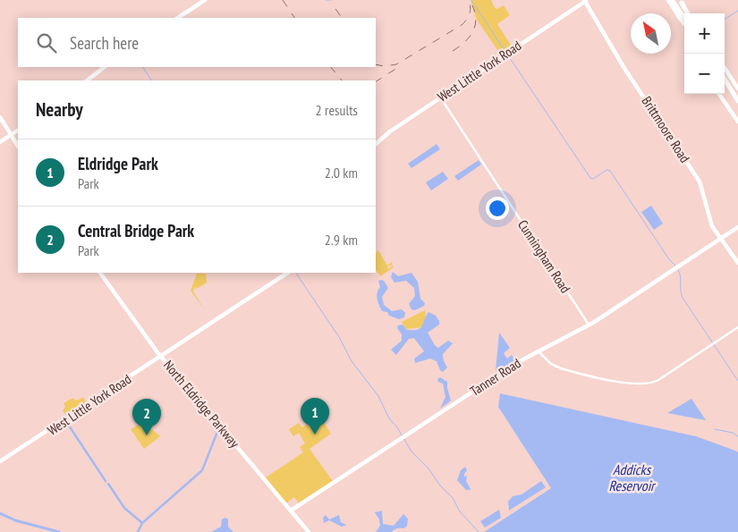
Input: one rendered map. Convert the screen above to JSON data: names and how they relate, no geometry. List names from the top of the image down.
{
  "streets": {
    "main road": [
      "West Little York Road",
      "Brittmoore Road",
      "Tanner Road",
      "North Eldridge Parkway"
    ],
    "street": ["Cunningham Road"]
  },
  "crossings": [
    ["West Little York Road", "Brittmoore Road"],
    ["West Little York Road", "Cunningham Road"],
    ["West Little York Road", "North Eldridge Parkway"],
    ["Brittmoore Road", "Tanner Road"],
    ["Cunningham Road", "Tanner Road"],
    ["Tanner Road", "North Eldridge Parkway"]
  ],
  "water": ["Addicks Reservoir"],
  "north": "top left",
  "page": {
    "map_buttons": ["+", "−"],
    "search": "Search here",
    "heading": ["Nearby", "2 results"],
    "list": [
      {
        "mark": "1",
        "name": "Eldridge Park",
        "note": "Park",
        "value": "2.0 km"
      },
      {
        "mark": "2",
        "name": "Central Bridge Park",
        "note": "Park",
        "value": "2.9 km"
      }
    ],
    "pins": ["1", "2"]
  }
}
